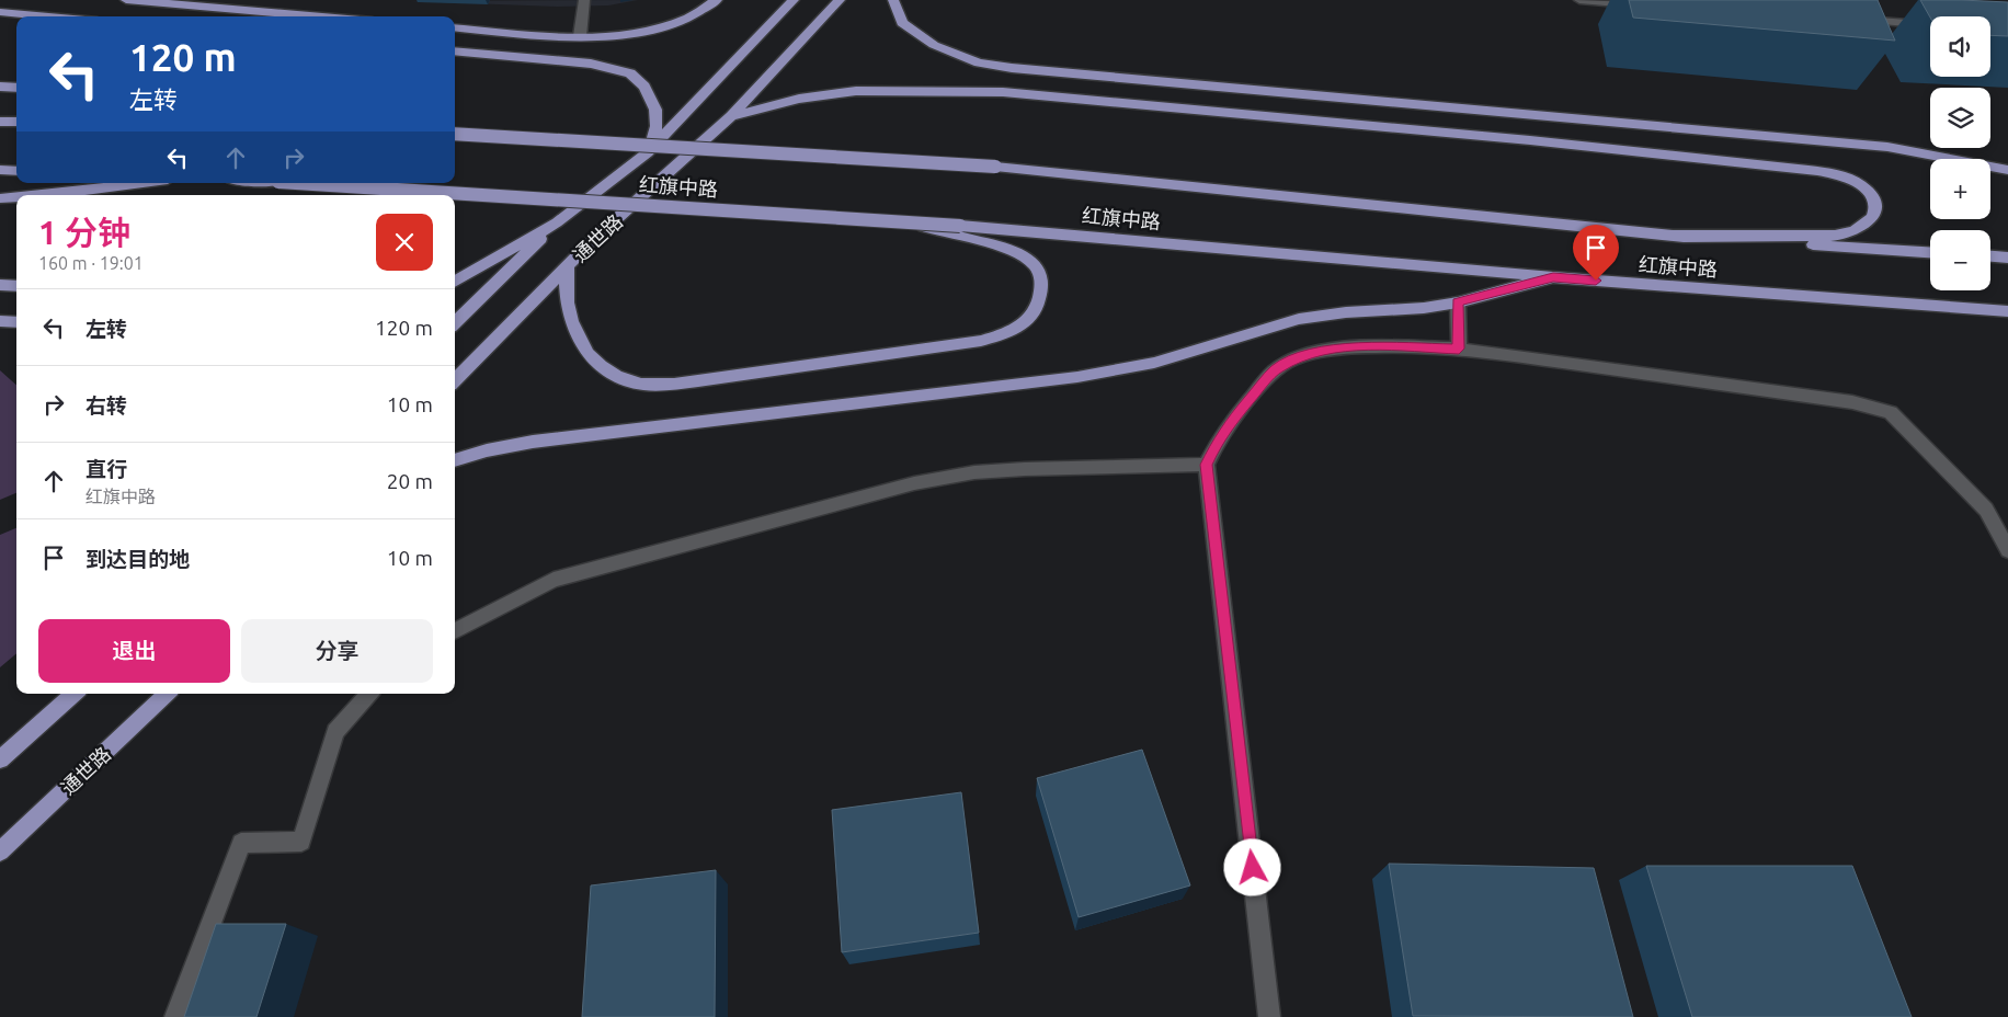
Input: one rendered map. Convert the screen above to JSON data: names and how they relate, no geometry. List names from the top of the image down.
{
  "streets": {
    "main road": ["红旗中路", "通世路"]
  },
  "page": {
    "map_buttons": ["+", "−"],
    "turn": ["120 m", "左转"],
    "heading": ["1 分钟", "160 m · 19:01"],
    "list": [
      {
        "name": "左转",
        "value": "120 m"
      },
      {
        "name": "右转",
        "value": "10 m"
      },
      {
        "name": "直行",
        "note": "红旗中路",
        "value": "20 m"
      },
      {
        "name": "到达目的地",
        "value": "10 m"
      }
    ],
    "buttons": ["退出", "分享"]
  }
}
